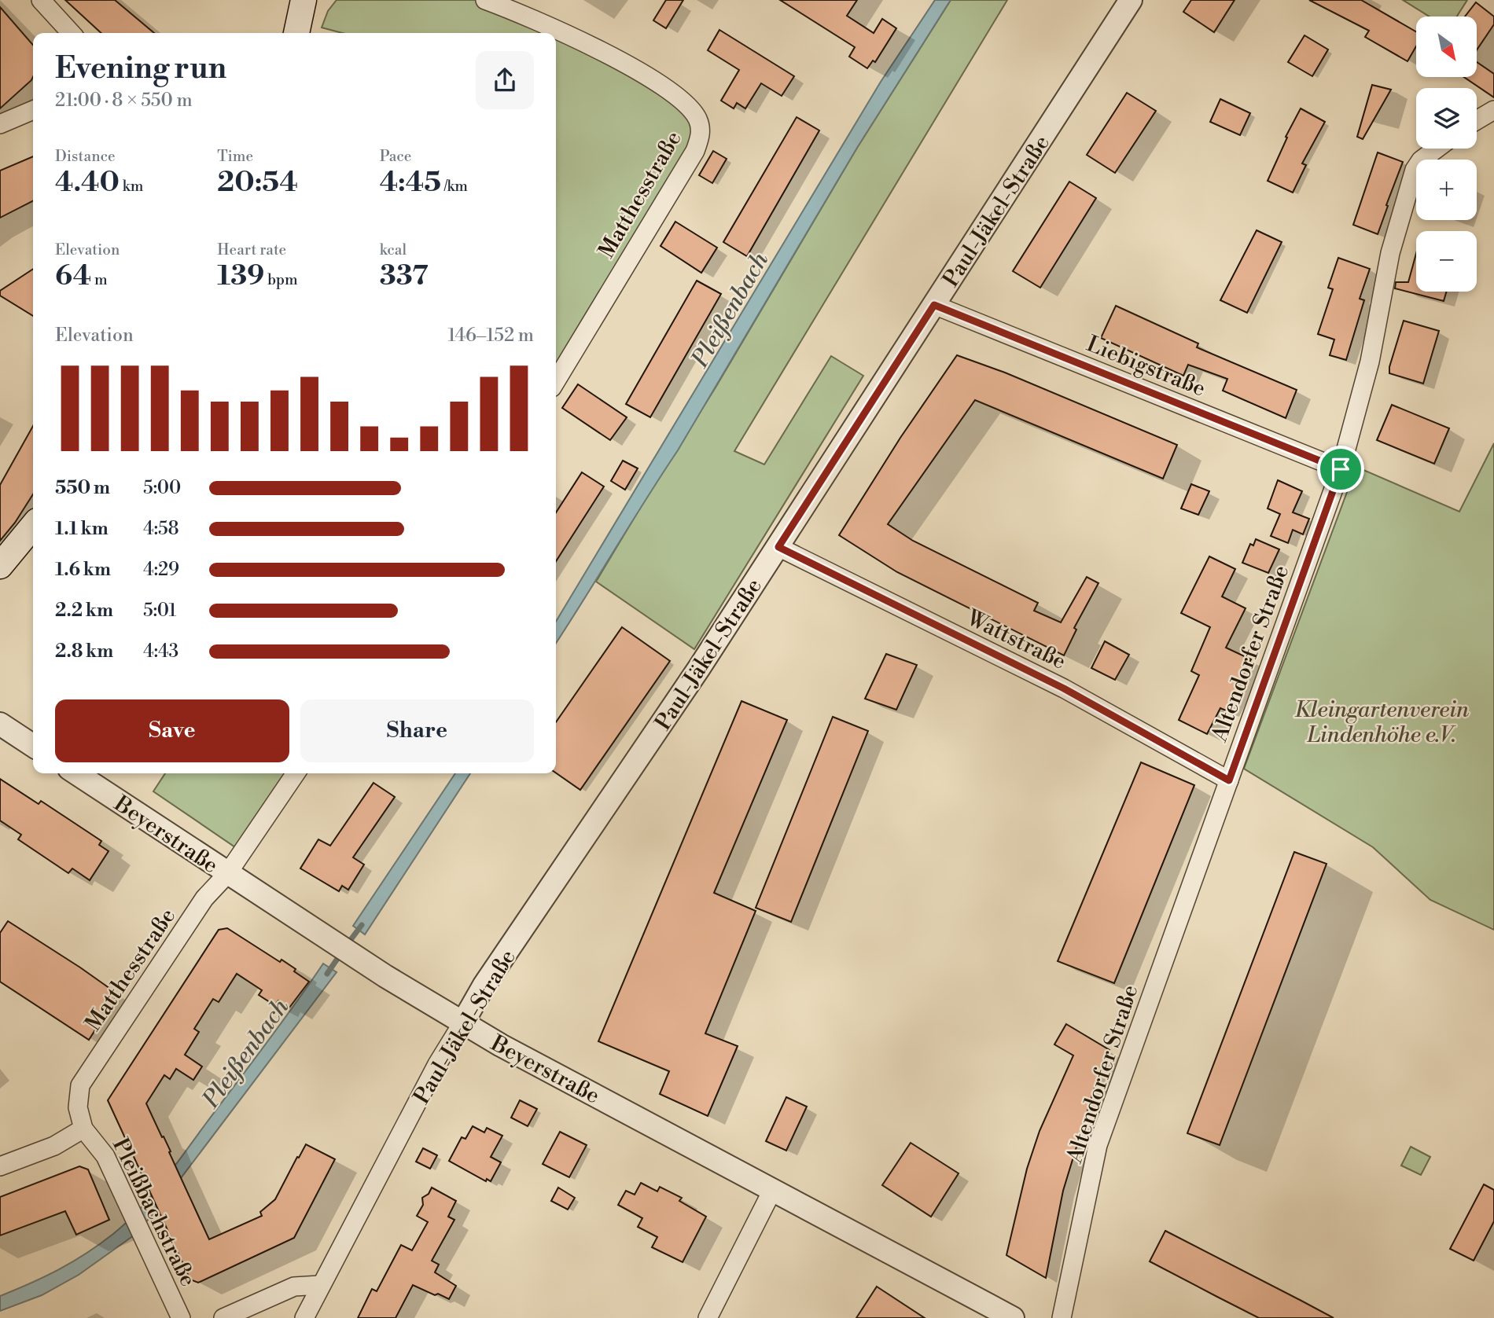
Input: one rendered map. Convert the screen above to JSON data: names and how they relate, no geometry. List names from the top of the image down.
{
  "streets": {
    "street": [
      "Matthesstraße",
      "Paul-Jäkel-Straße",
      "Liebigstraße",
      "Wattstraße",
      "Altendorfer Straße",
      "Beyerstraße",
      "Pleißbachstraße"
    ]
  },
  "crossings": [
    ["Matthesstraße", "Beyerstraße"],
    ["Matthesstraße", "Pleißbachstraße"],
    ["Paul-Jäkel-Straße", "Liebigstraße"],
    ["Paul-Jäkel-Straße", "Wattstraße"],
    ["Paul-Jäkel-Straße", "Beyerstraße"],
    ["Liebigstraße", "Altendorfer Straße"],
    ["Wattstraße", "Altendorfer Straße"]
  ],
  "water": ["Pleißenbach"],
  "parks": ["Kleingartenverein Lindenhöhe e.V."],
  "north": "bottom right",
  "page": {
    "map_buttons": ["+", "−"],
    "heading": ["Evening run", "21:00 · 8 × 550 m"],
    "stats": [
      ["Distance", "4.40 km"],
      ["Time", "20:54"],
      ["Pace", "4:45 /km"],
      ["Elevation", "64 m"],
      ["Heart rate", "139 bpm"],
      ["kcal", "337"]
    ],
    "chart": ["Elevation", "146–152 m"],
    "list": [
      {
        "name": "550 m",
        "note": "5:00"
      },
      {
        "name": "1.1 km",
        "note": "4:58"
      },
      {
        "name": "1.6 km",
        "note": "4:29"
      },
      {
        "name": "2.2 km",
        "note": "5:01"
      },
      {
        "name": "2.8 km",
        "note": "4:43"
      }
    ],
    "buttons": ["Save", "Share"]
  }
}
